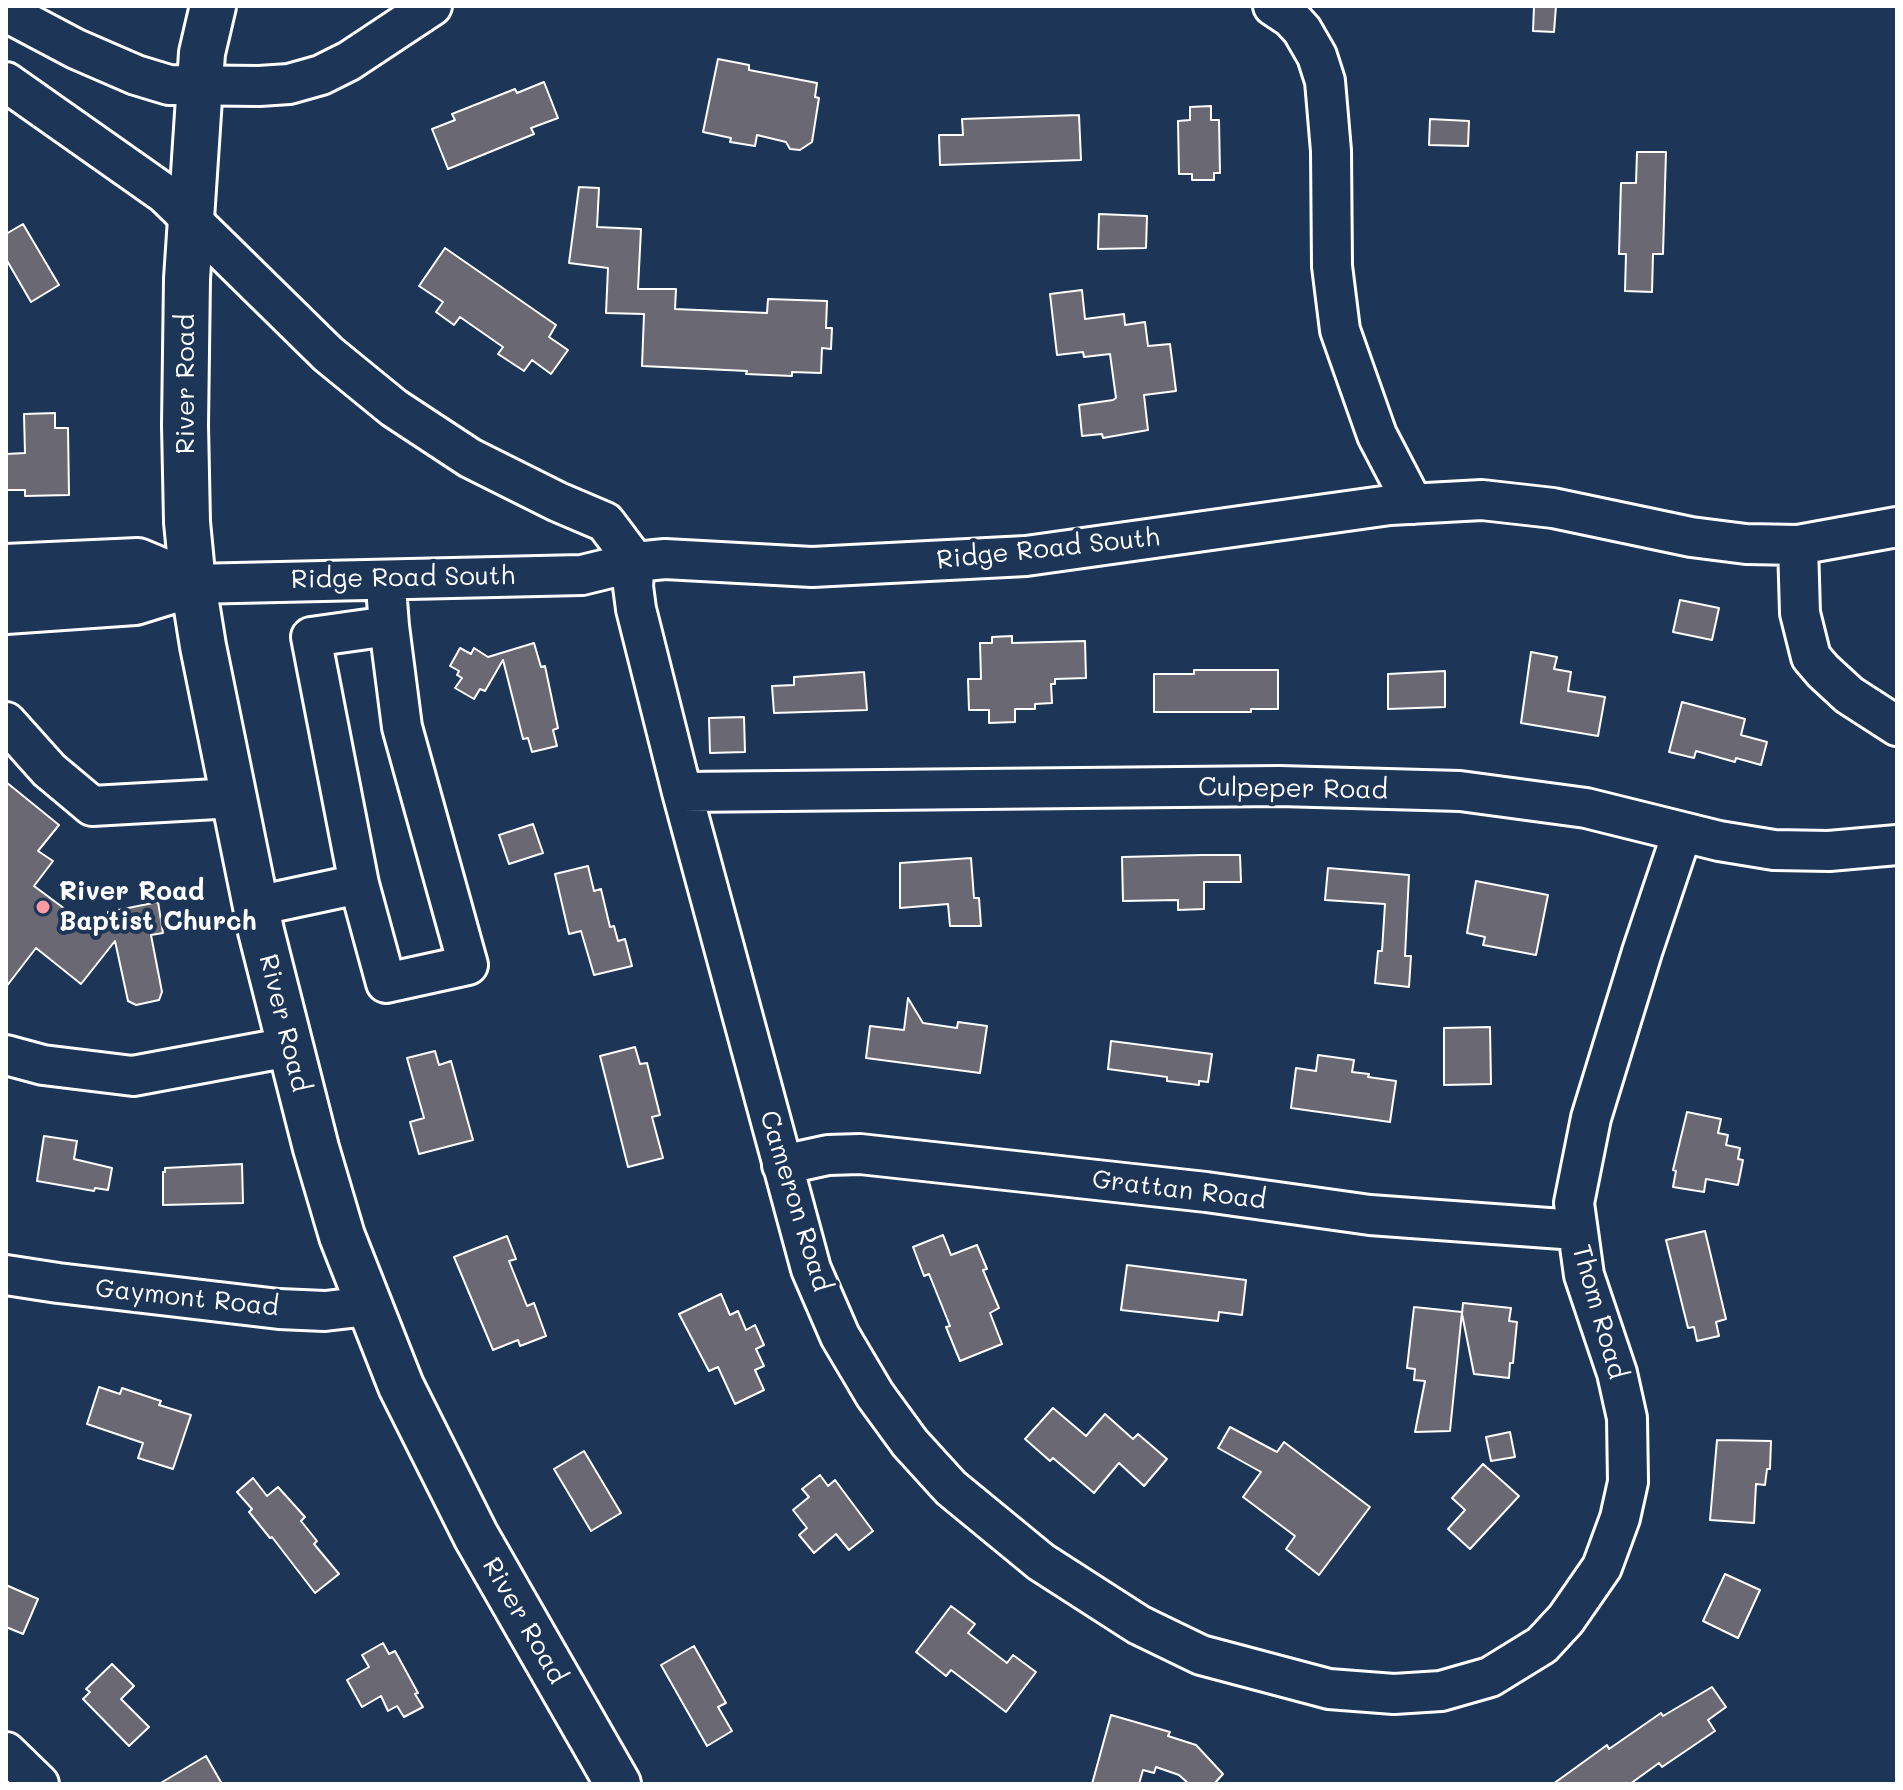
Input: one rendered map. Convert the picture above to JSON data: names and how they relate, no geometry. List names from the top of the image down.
{
  "streets": {
    "main road": ["River Road"],
    "street": [
      "Ridge Road South",
      "Culpeper Road",
      "Grattan Road",
      "Cameron Road",
      "Gaymont Road",
      "Thom Road"
    ]
  },
  "crossings": [
    ["River Road", "Ridge Road South"],
    ["River Road", "Gaymont Road"],
    ["Ridge Road South", "Cameron Road"],
    ["Culpeper Road", "Cameron Road"],
    ["Culpeper Road", "Thom Road"],
    ["Grattan Road", "Cameron Road"],
    ["Grattan Road", "Thom Road"],
    ["Cameron Road", "Thom Road"]
  ],
  "places": ["River Road Baptist Church"]
}
